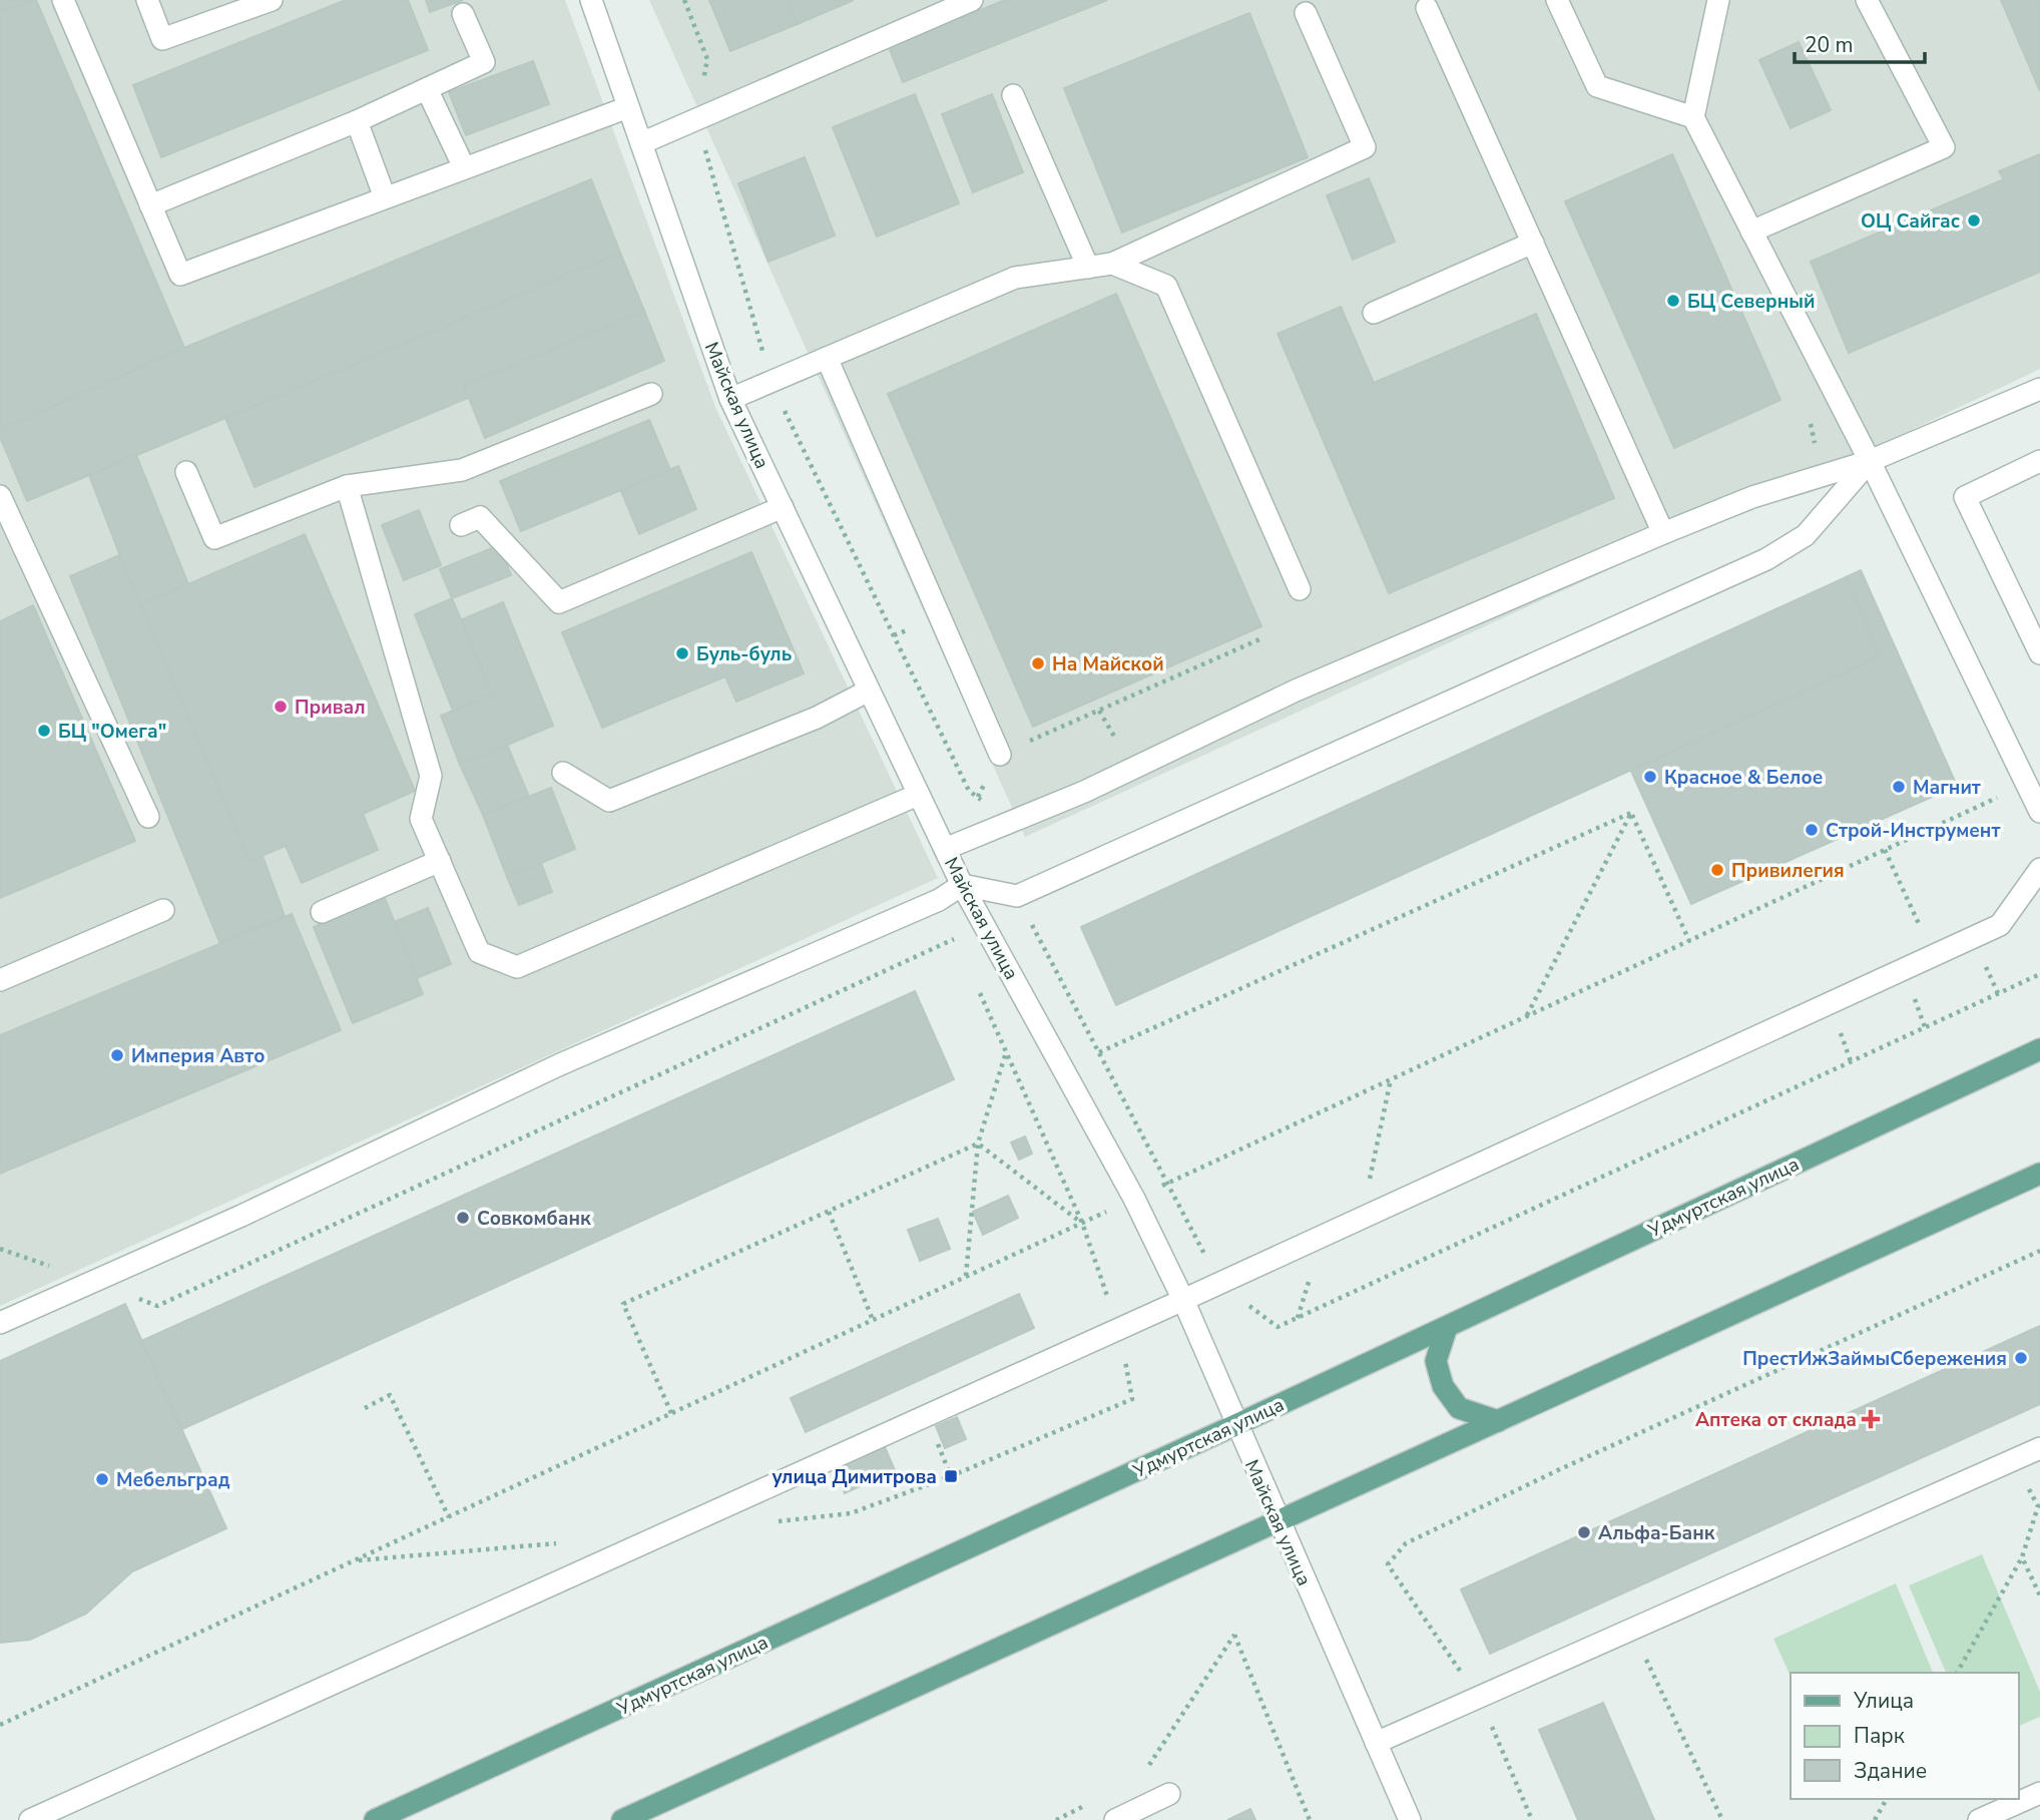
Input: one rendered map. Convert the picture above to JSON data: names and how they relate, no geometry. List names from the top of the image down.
{
  "streets": {
    "main road": ["Удмуртская улица"],
    "street": ["Майская улица"]
  },
  "crossings": [
    ["Майская улица", "Удмуртская улица"]
  ],
  "places": {
    "other": [
      "ОЦ Сайгас",
      "БЦ Северный",
      "Буль-буль",
      "На Майской",
      "Привал",
      "БЦ \"Омега\"",
      "Красное & Белое",
      "Магнит",
      "Строй-Инструмент",
      "Привилегия",
      "Империя Авто",
      "Совкомбанк",
      "ПрестИжЗаймыСбережения",
      "Мебельград",
      "Альфа-Банк"
    ],
    "health": ["Аптека от склада"],
    "transit": ["улица Димитрова"]
  },
  "legend": ["Улица", "Парк", "Здание"],
  "scale_bar": "20 m"
}
